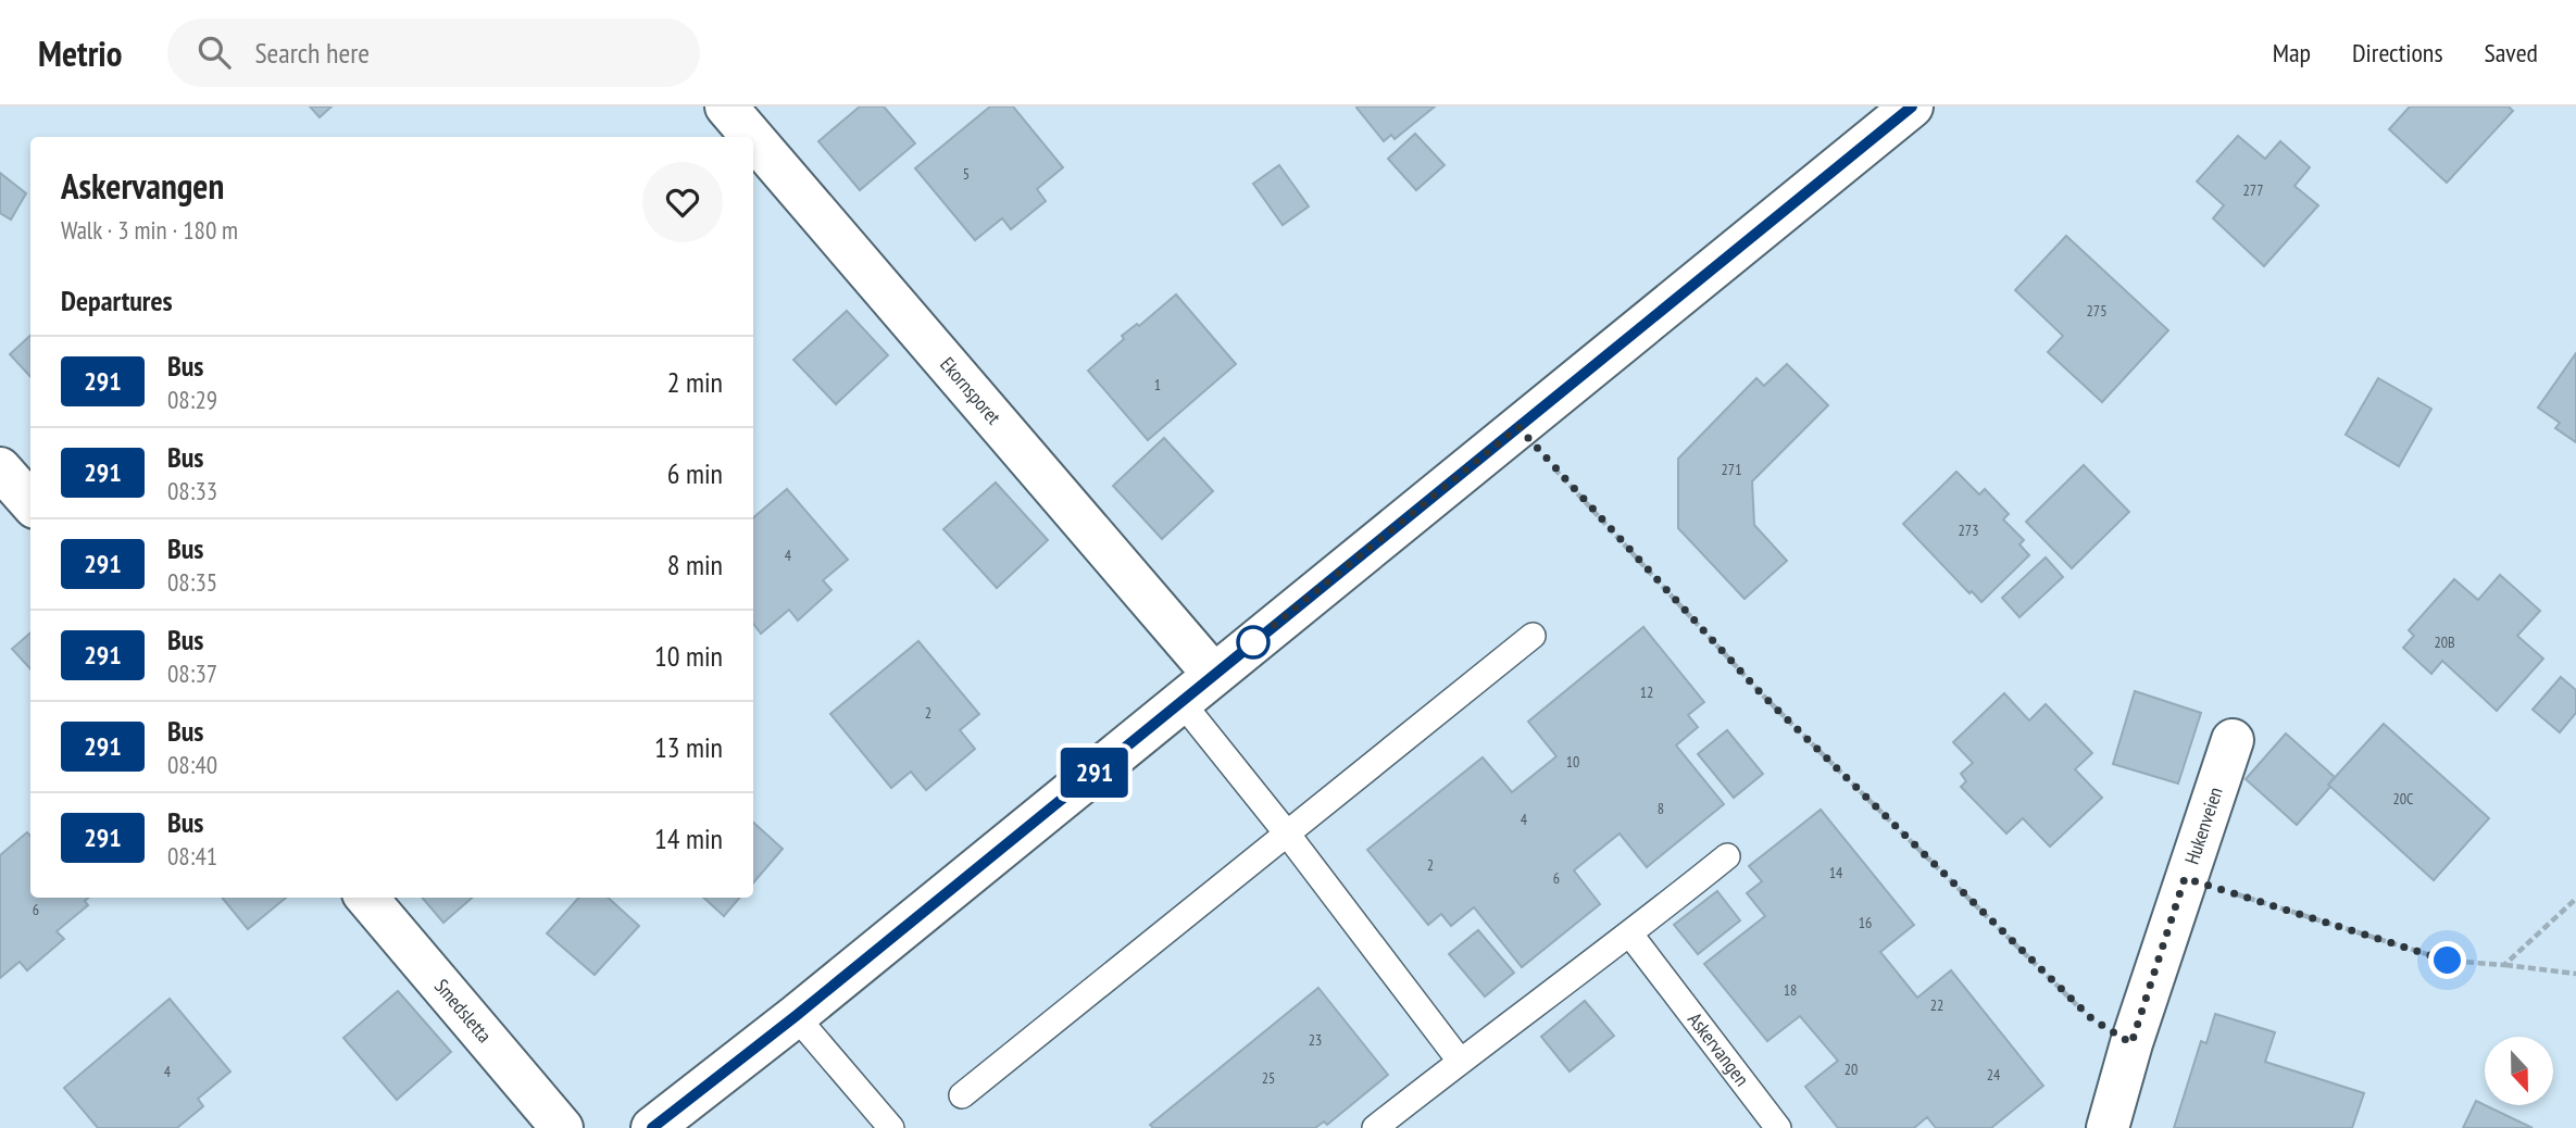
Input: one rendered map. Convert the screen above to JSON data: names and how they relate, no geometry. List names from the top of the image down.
{
  "streets": {
    "street": ["Ekornsporet", "Hukenveien", "Smedsletta"],
    "lane": ["Askervangen"]
  },
  "lines": ["bus line 291"],
  "house_numbers": [
    "5",
    "277",
    "275",
    "1",
    "271",
    "273",
    "4",
    "20B",
    "12",
    "2",
    "10",
    "20C",
    "8",
    "4",
    "2",
    "14",
    "6",
    "6",
    "16",
    "18",
    "22",
    "23",
    "20",
    "4",
    "24",
    "25"
  ],
  "north": "bottom",
  "page": {
    "header": "Metrio",
    "search": "Search here",
    "nav": ["Map", "Directions", "Saved"],
    "on_map": "291",
    "heading": [
      ["Askervangen", "Walk · 3 min · 180 m"],
      "Departures"
    ],
    "list": [
      {
        "mark": "291",
        "name": "Bus",
        "note": "08:29",
        "value": "2 min"
      },
      {
        "mark": "291",
        "name": "Bus",
        "note": "08:33",
        "value": "6 min"
      },
      {
        "mark": "291",
        "name": "Bus",
        "note": "08:35",
        "value": "8 min"
      },
      {
        "mark": "291",
        "name": "Bus",
        "note": "08:37",
        "value": "10 min"
      },
      {
        "mark": "291",
        "name": "Bus",
        "note": "08:40",
        "value": "13 min"
      },
      {
        "mark": "291",
        "name": "Bus",
        "note": "08:41",
        "value": "14 min"
      }
    ]
  }
}
